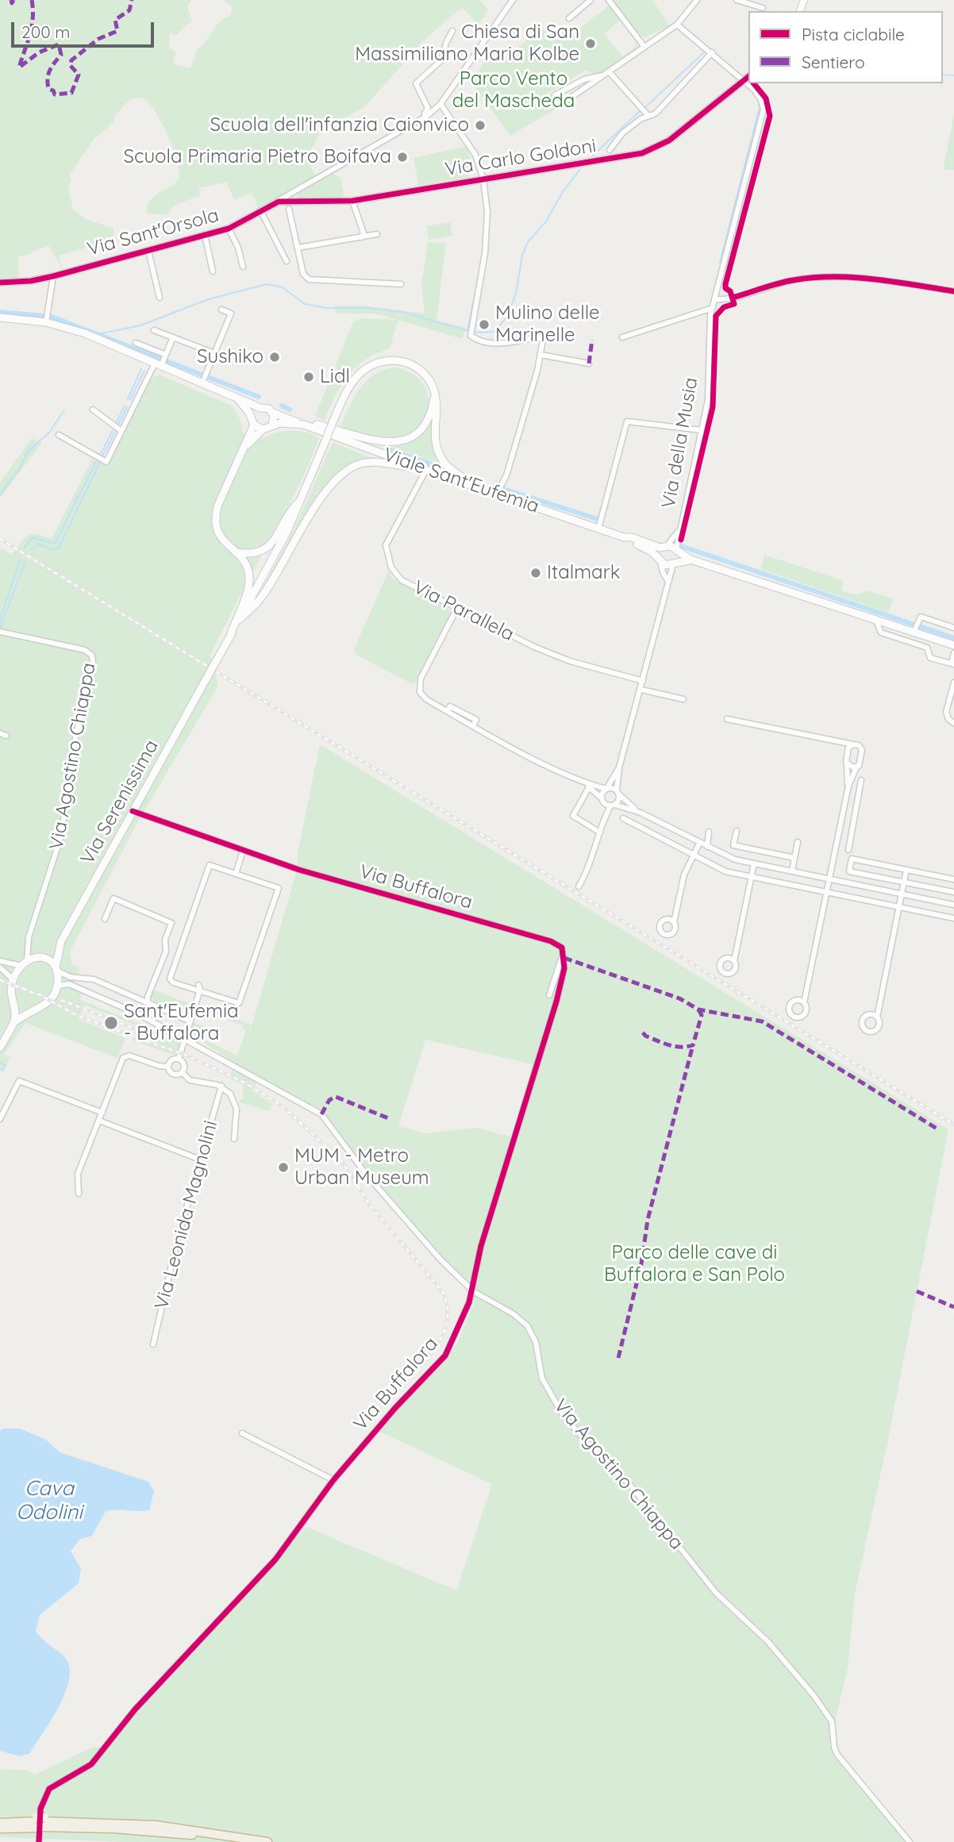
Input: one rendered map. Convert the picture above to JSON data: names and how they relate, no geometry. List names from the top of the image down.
{
  "streets": {
    "main road": ["Viale Sant'Eufemia", "Via Serenissima"],
    "street": [
      "Via Carlo Goldoni",
      "Via Sant'Orsola",
      "Via della Musia",
      "Via Parallela",
      "Via Agostino Chiappa",
      "Via Buffalora",
      "Via Leonida Magnolini"
    ]
  },
  "crossings": [
    ["Via Carlo Goldoni", "Via Sant'Orsola"],
    ["Via Carlo Goldoni", "Via della Musia"],
    ["Via della Musia", "Viale Sant'Eufemia"],
    ["Viale Sant'Eufemia", "Via Parallela"],
    ["Viale Sant'Eufemia", "Via Serenissima"],
    ["Via Agostino Chiappa", "Via Serenissima"],
    ["Via Agostino Chiappa", "Via Buffalora"],
    ["Via Serenissima", "Via Buffalora"]
  ],
  "water": ["Cava Odolini"],
  "parks": ["Parco Vento del Mascheda", "Parco delle cave di Buffalora e San Polo"],
  "places": [
    "Chiesa di San Massimiliano Maria Kolbe",
    "Scuola dell'infanzia Caionvico",
    "Scuola Primaria Pietro Boifava",
    "Mulino delle Marinelle",
    "Sushiko",
    "Lidl",
    "Italmark",
    "Sant'Eufemia - Buffalora",
    "MUM - Metro Urban Museum"
  ],
  "legend": ["Pista ciclabile", "Sentiero"],
  "scale_bar": "200 m"
}
